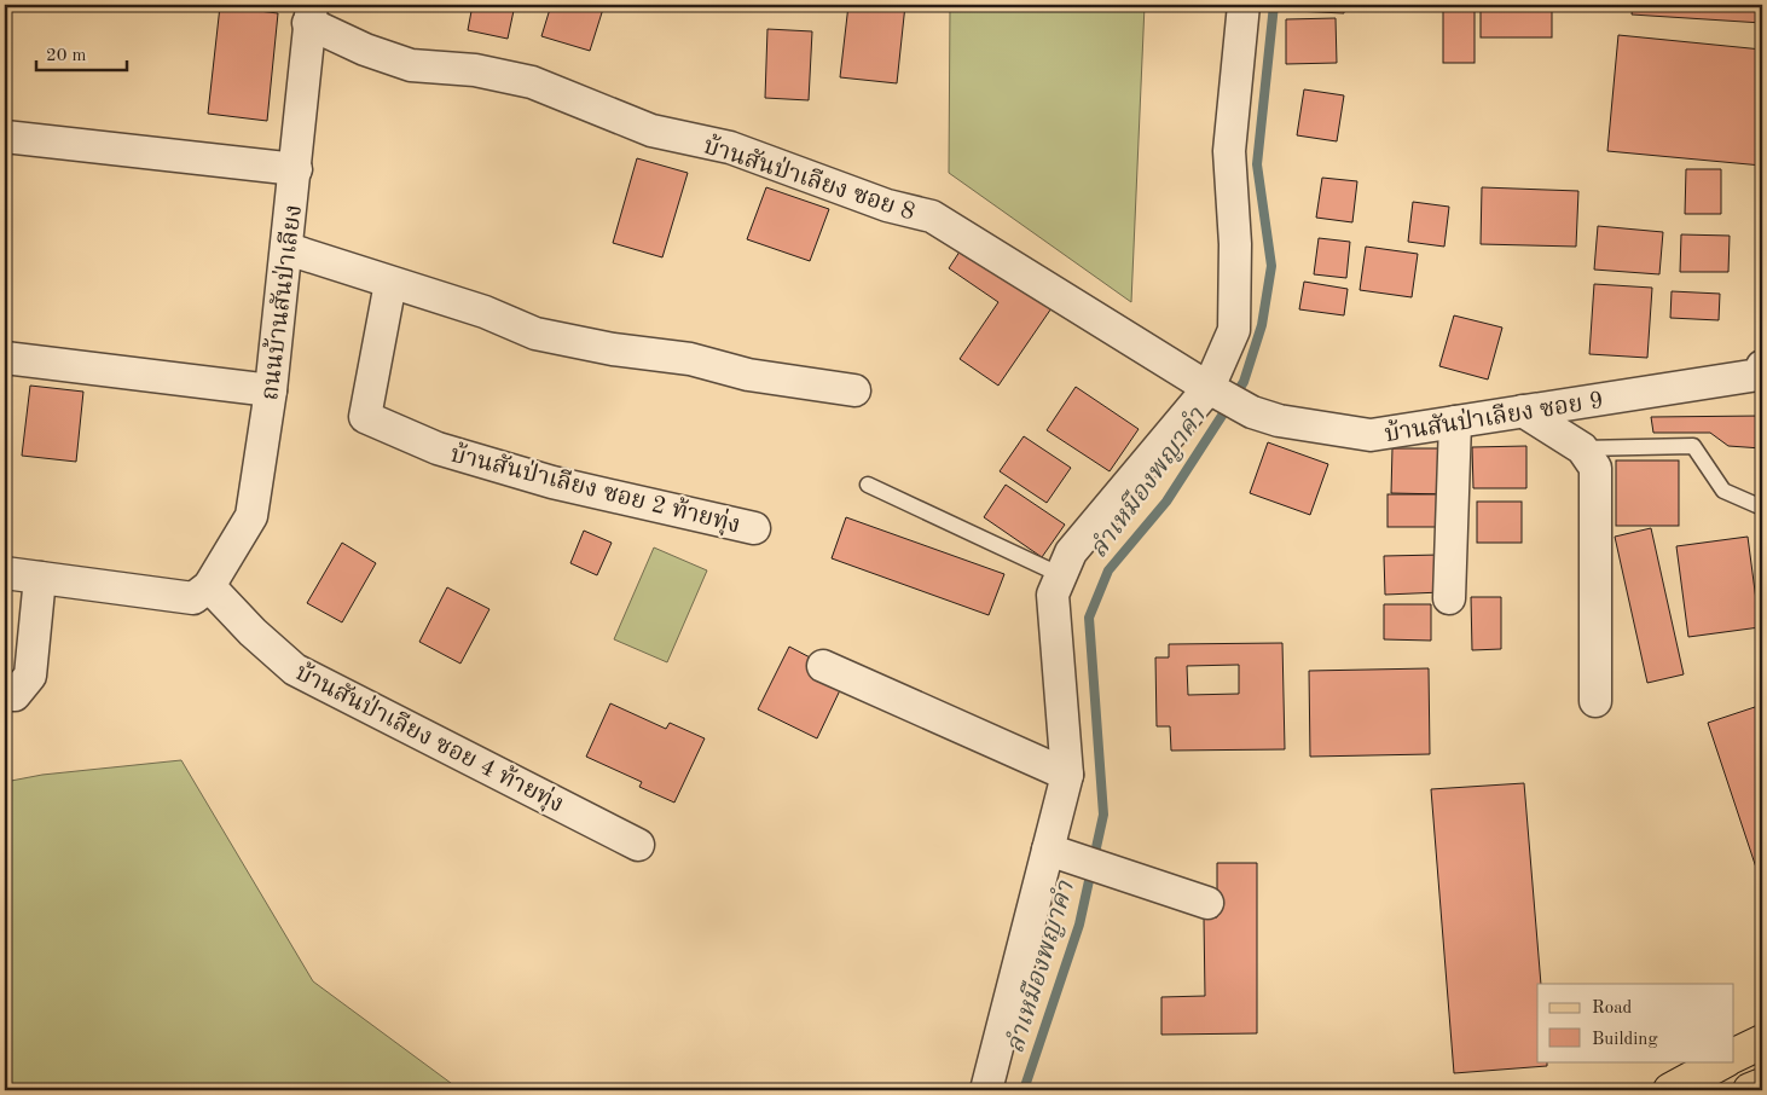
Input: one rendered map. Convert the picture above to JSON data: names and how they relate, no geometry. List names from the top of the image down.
{
  "streets": {
    "street": [
      "บ้านสันป่าเลียง ซอย 8",
      "ถนนบ้านสันป่าเลียง",
      "บ้านสันป่าเลียง ซอย 9",
      "บ้านสันป่าเลียง ซอย 2 ท้ายทุ่ง",
      "บ้านสันป่าเลียง ซอย 4 ท้ายทุ่ง"
    ]
  },
  "crossings": [
    ["บ้านสันป่าเลียง ซอย 8", "ถนนบ้านสันป่าเลียง"],
    ["บ้านสันป่าเลียง ซอย 8", "บ้านสันป่าเลียง ซอย 9"],
    ["ถนนบ้านสันป่าเลียง", "บ้านสันป่าเลียง ซอย 4 ท้ายทุ่ง"]
  ],
  "water": ["ลำเหมืองพญาคำ"],
  "legend": ["Road", "Building"],
  "scale_bar": "20 m"
}
